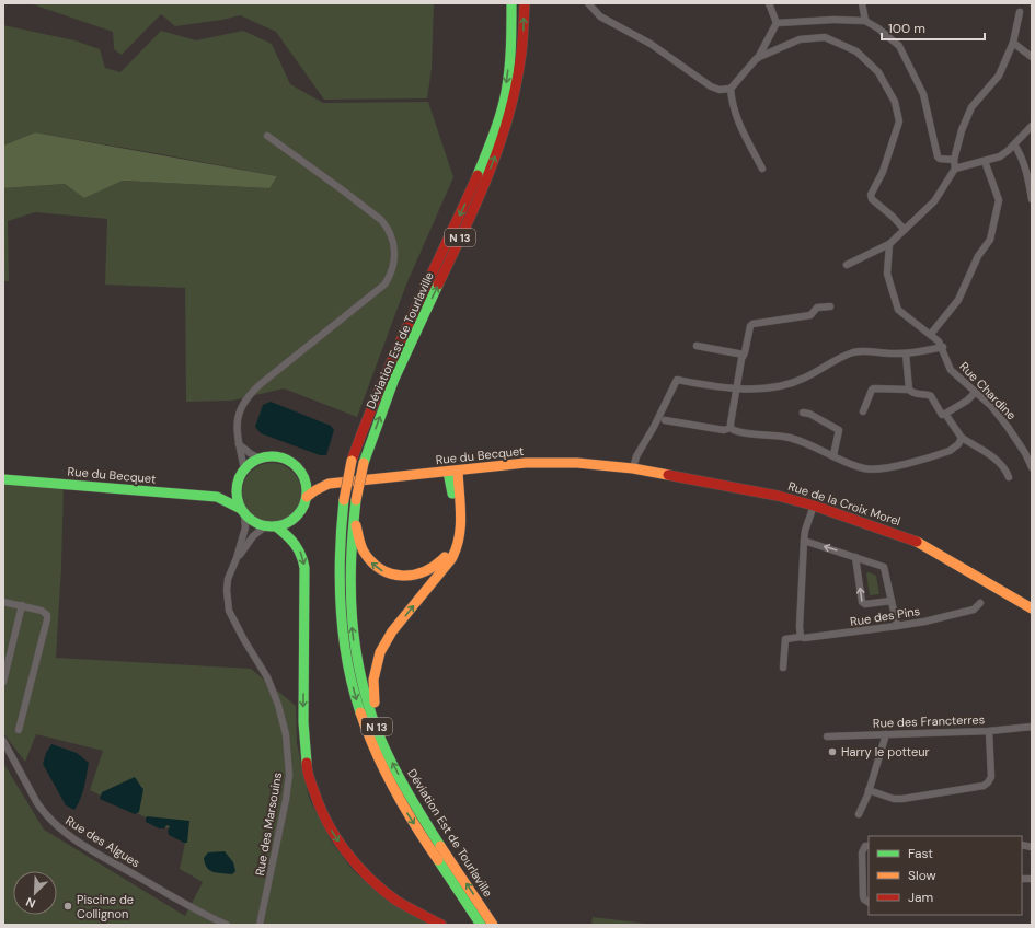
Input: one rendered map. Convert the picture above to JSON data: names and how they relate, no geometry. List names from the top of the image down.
{
  "streets": {
    "main road": [
      "N 13",
      "Déviation Est de Tourlaville",
      "Rue du Becquet",
      "Rue de la Croix Morel"
    ],
    "street": [
      "Rue Chardine",
      "Rue des Pins",
      "Rue des Francterres",
      "Rue des Marsouins",
      "Rue des Algues"
    ]
  },
  "crossings": [
    ["Rue du Becquet", "Rue de la Croix Morel"],
    ["Rue du Becquet", "Rue des Marsouins"]
  ],
  "places": ["Harry le potteur", "Piscine de Collignon"],
  "legend": ["Fast", "Slow", "Jam"],
  "scale_bar": "100 m",
  "north": "bottom left"
}
